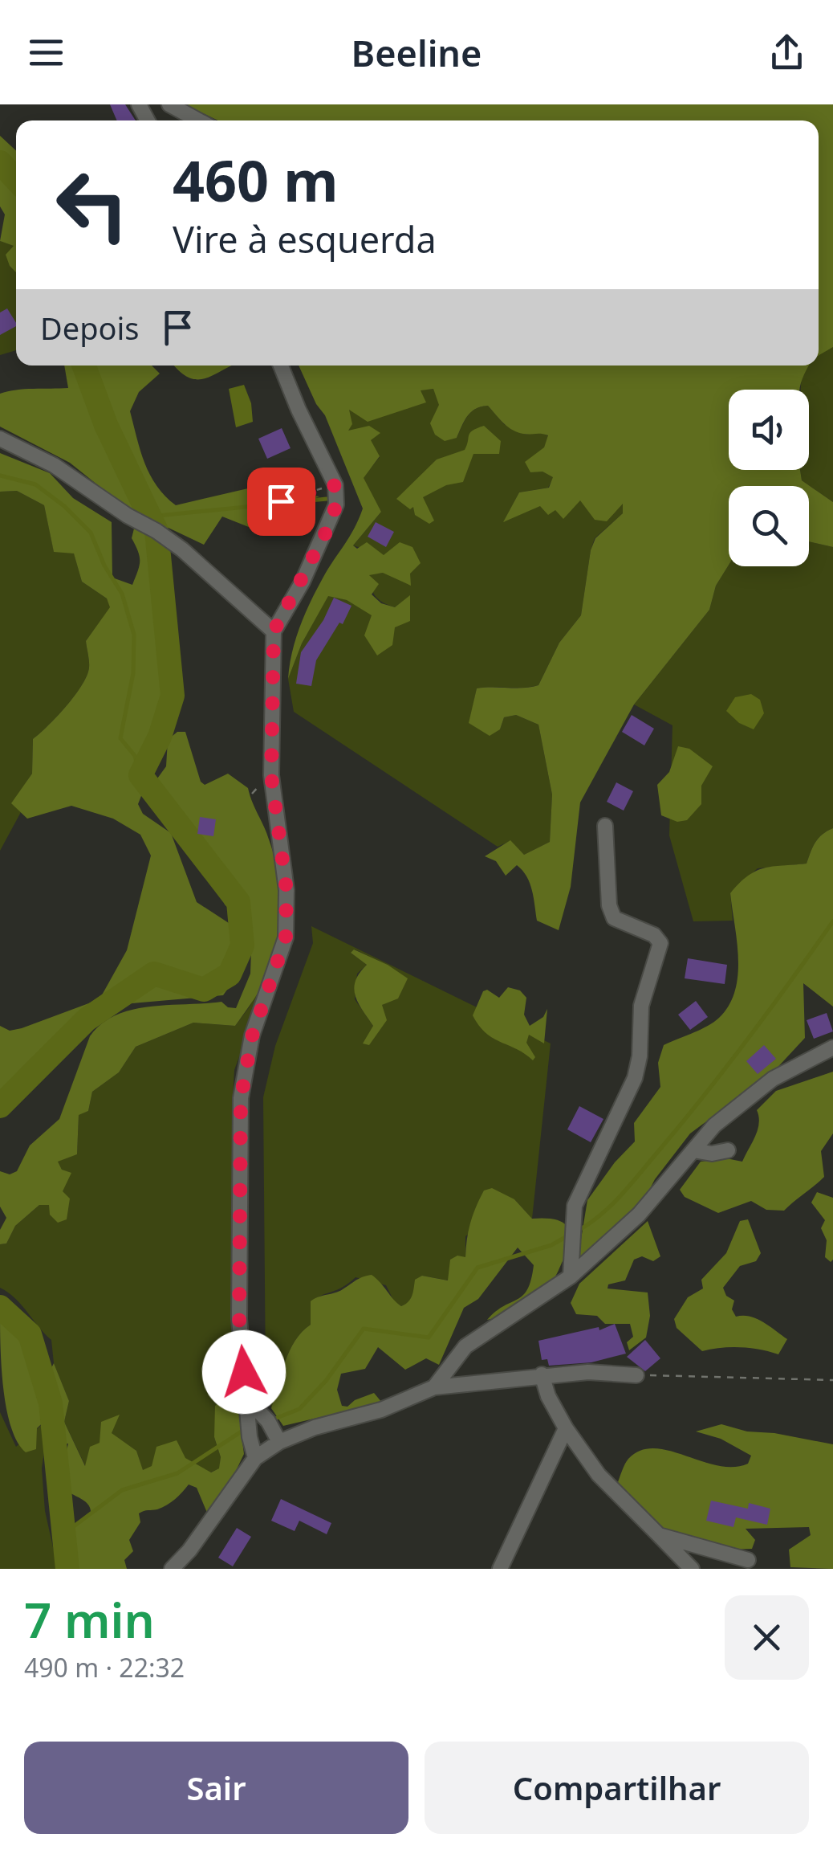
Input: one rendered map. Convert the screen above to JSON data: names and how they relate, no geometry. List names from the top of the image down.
{
  "page": {
    "header": "Beeline",
    "turn": ["460 m", "Vire à esquerda"],
    "then": "Depois",
    "heading": ["7 min", "490 m · 22:32"],
    "buttons": ["Sair", "Compartilhar"]
  }
}
